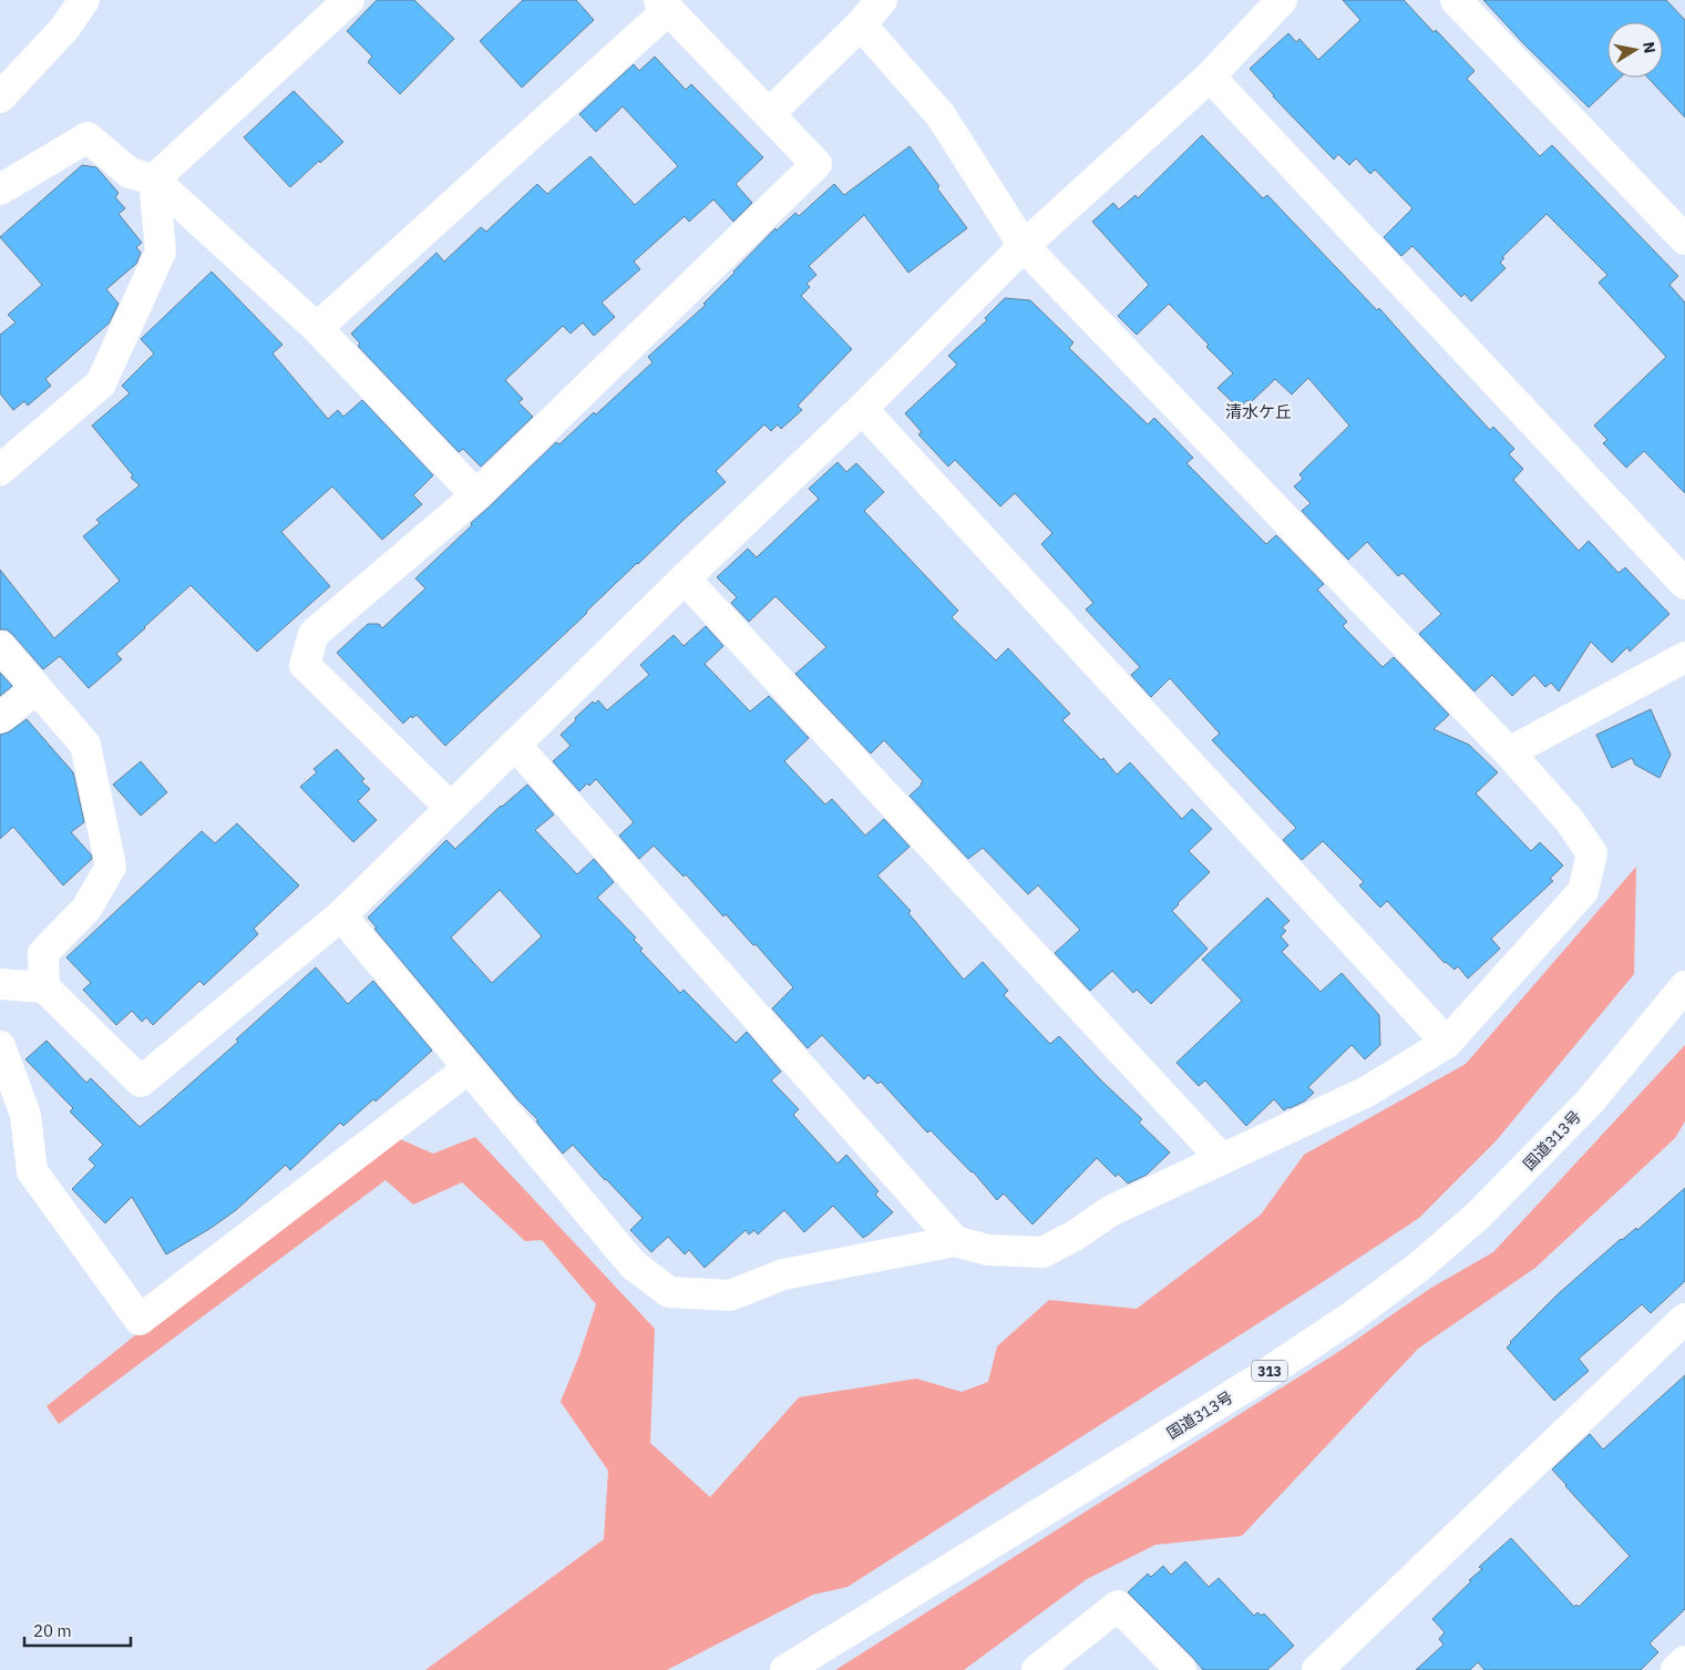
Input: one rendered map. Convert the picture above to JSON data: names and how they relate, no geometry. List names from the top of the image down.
{
  "streets": {
    "main road": ["国道313号", "313"]
  },
  "districts": ["清水ケ丘"],
  "scale_bar": "20 m",
  "north": "right"
}
